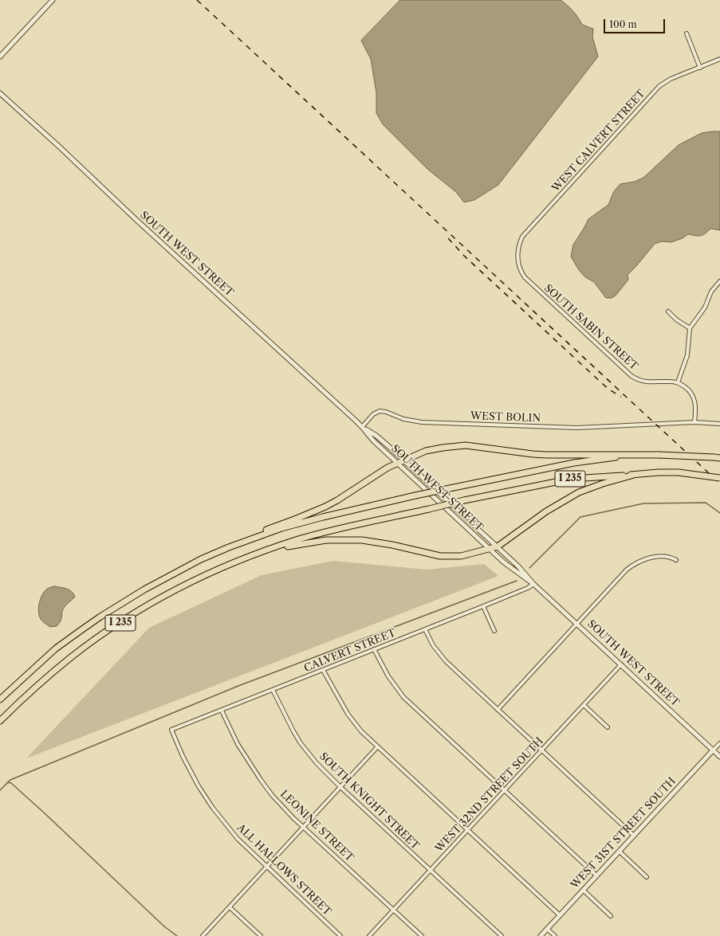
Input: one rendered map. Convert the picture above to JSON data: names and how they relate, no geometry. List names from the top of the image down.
{
  "streets": {
    "highway": ["I 235"],
    "street": [
      "WEST CALVERT STREET",
      "SOUTH WEST STREET",
      "SOUTH SABIN STREET",
      "WEST BOLIN",
      "CALVERT STREET",
      "WEST 32ND STREET SOUTH",
      "SOUTH KNIGHT STREET",
      "LEONINE STREET",
      "WEST 31ST STREET SOUTH",
      "ALL HALLOWS STREET"
    ]
  },
  "crossings": [
    ["WEST CALVERT STREET", "SOUTH SABIN STREET"],
    ["SOUTH WEST STREET", "WEST BOLIN"],
    ["SOUTH WEST STREET", "CALVERT STREET"],
    ["SOUTH WEST STREET", "WEST 32ND STREET SOUTH"],
    ["SOUTH WEST STREET", "WEST 31ST STREET SOUTH"],
    ["CALVERT STREET", "SOUTH KNIGHT STREET"],
    ["CALVERT STREET", "LEONINE STREET"],
    ["CALVERT STREET", "ALL HALLOWS STREET"],
    ["WEST 32ND STREET SOUTH", "SOUTH KNIGHT STREET"],
    ["WEST 32ND STREET SOUTH", "LEONINE STREET"]
  ],
  "scale_bar": "100 m"
}
